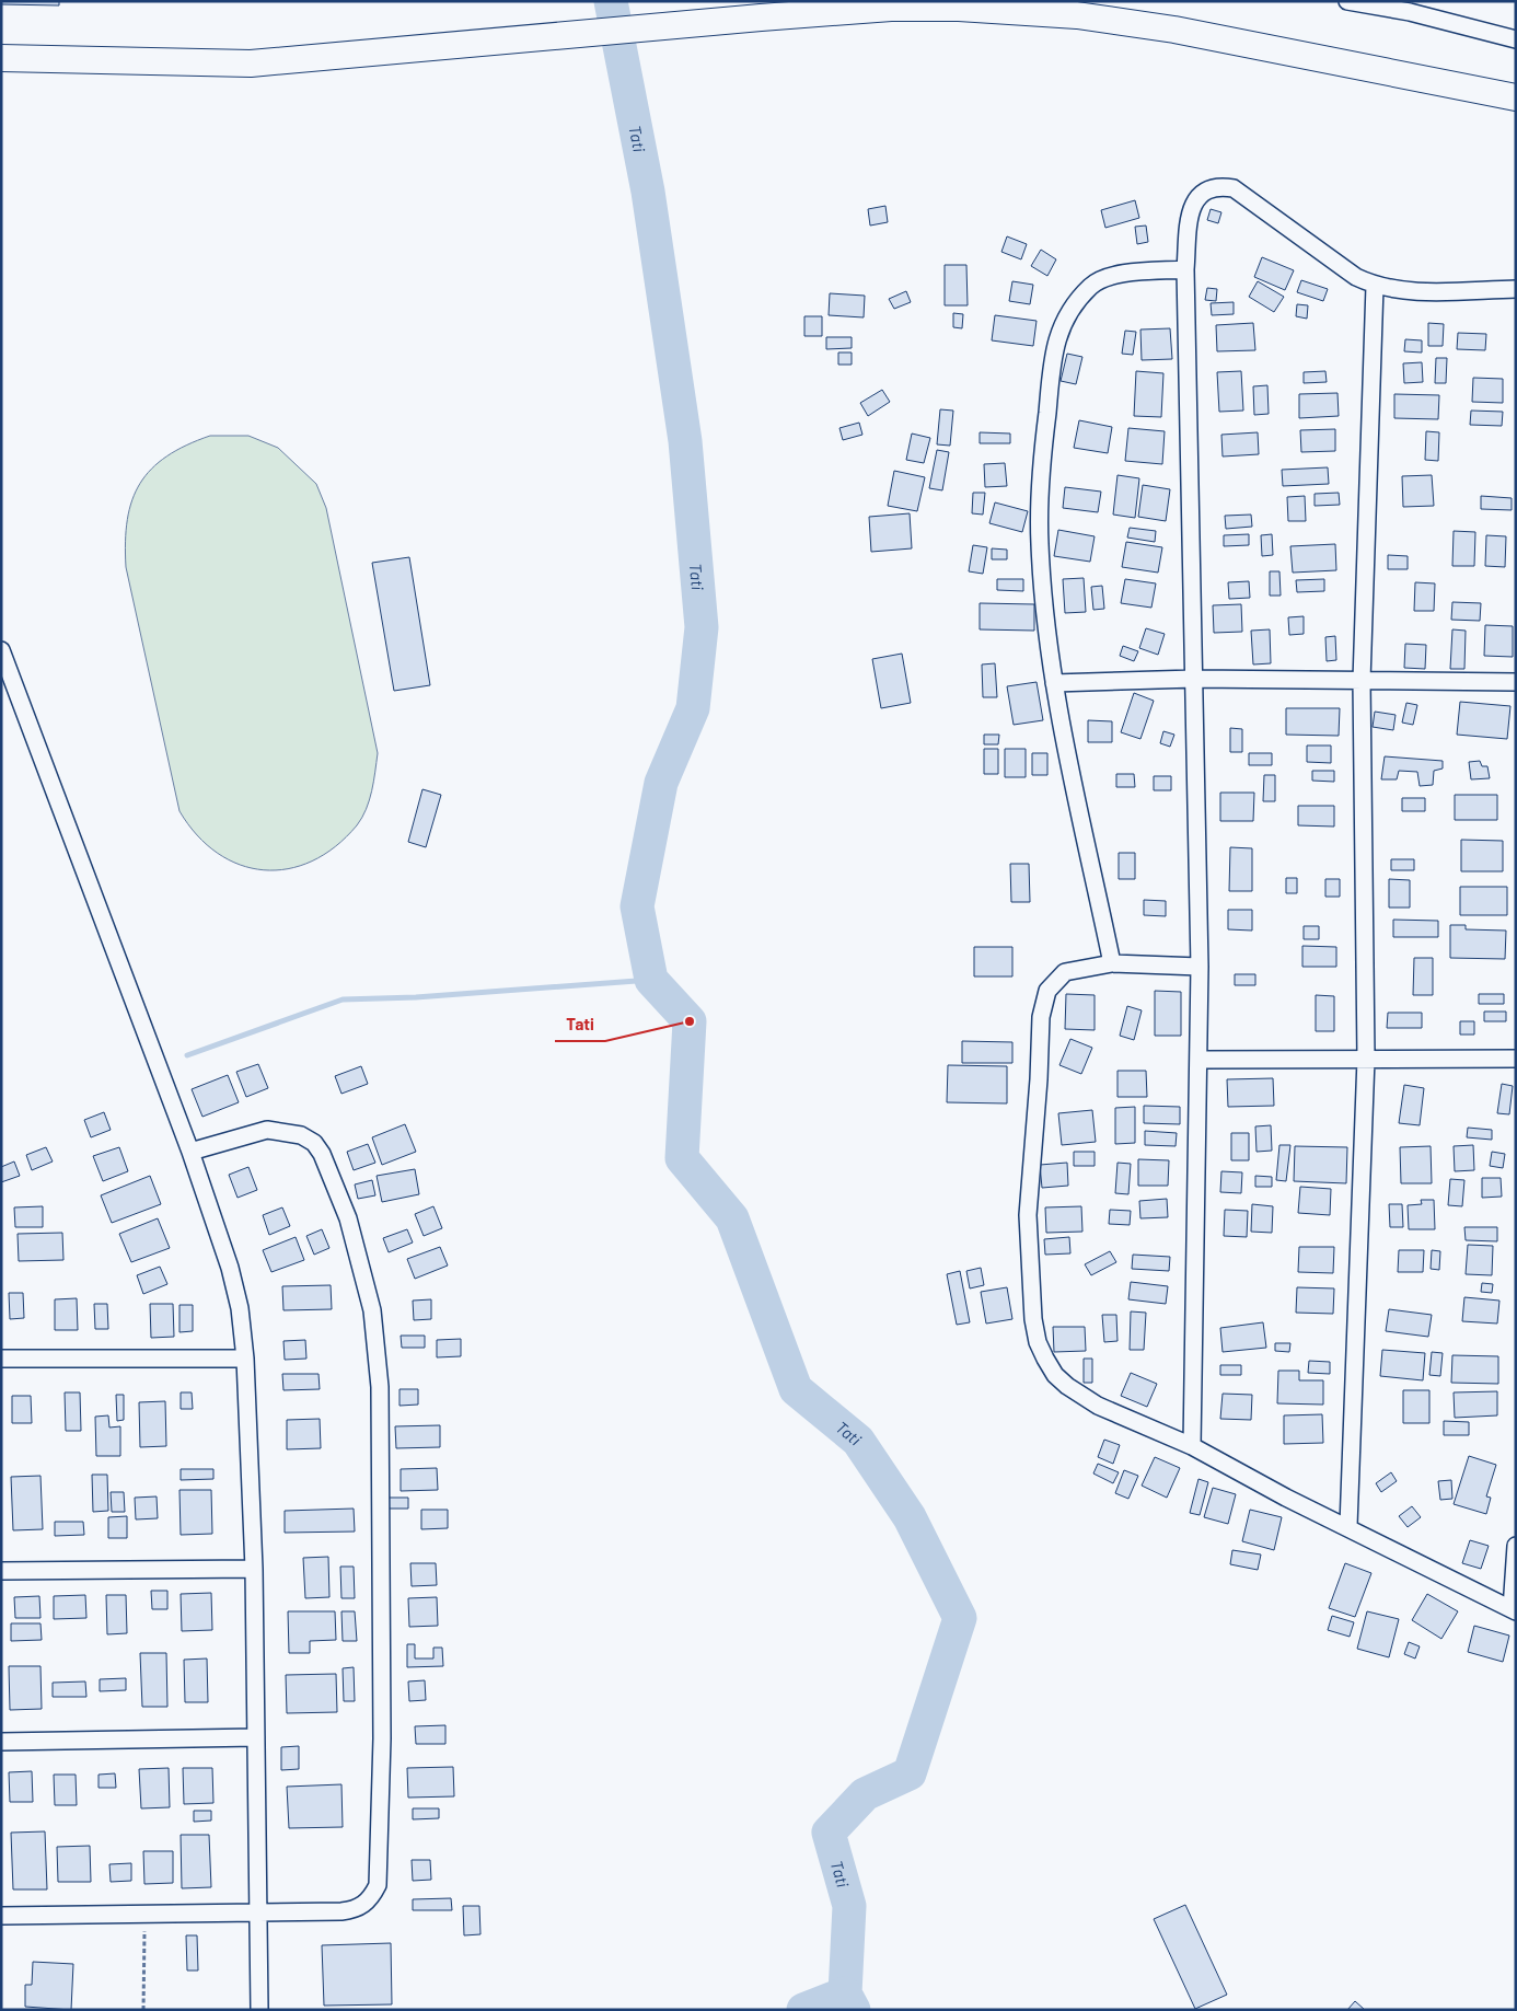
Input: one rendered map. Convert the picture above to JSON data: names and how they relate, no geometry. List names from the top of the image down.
{
  "water": ["Tati"],
  "places": ["Tati"]
}
